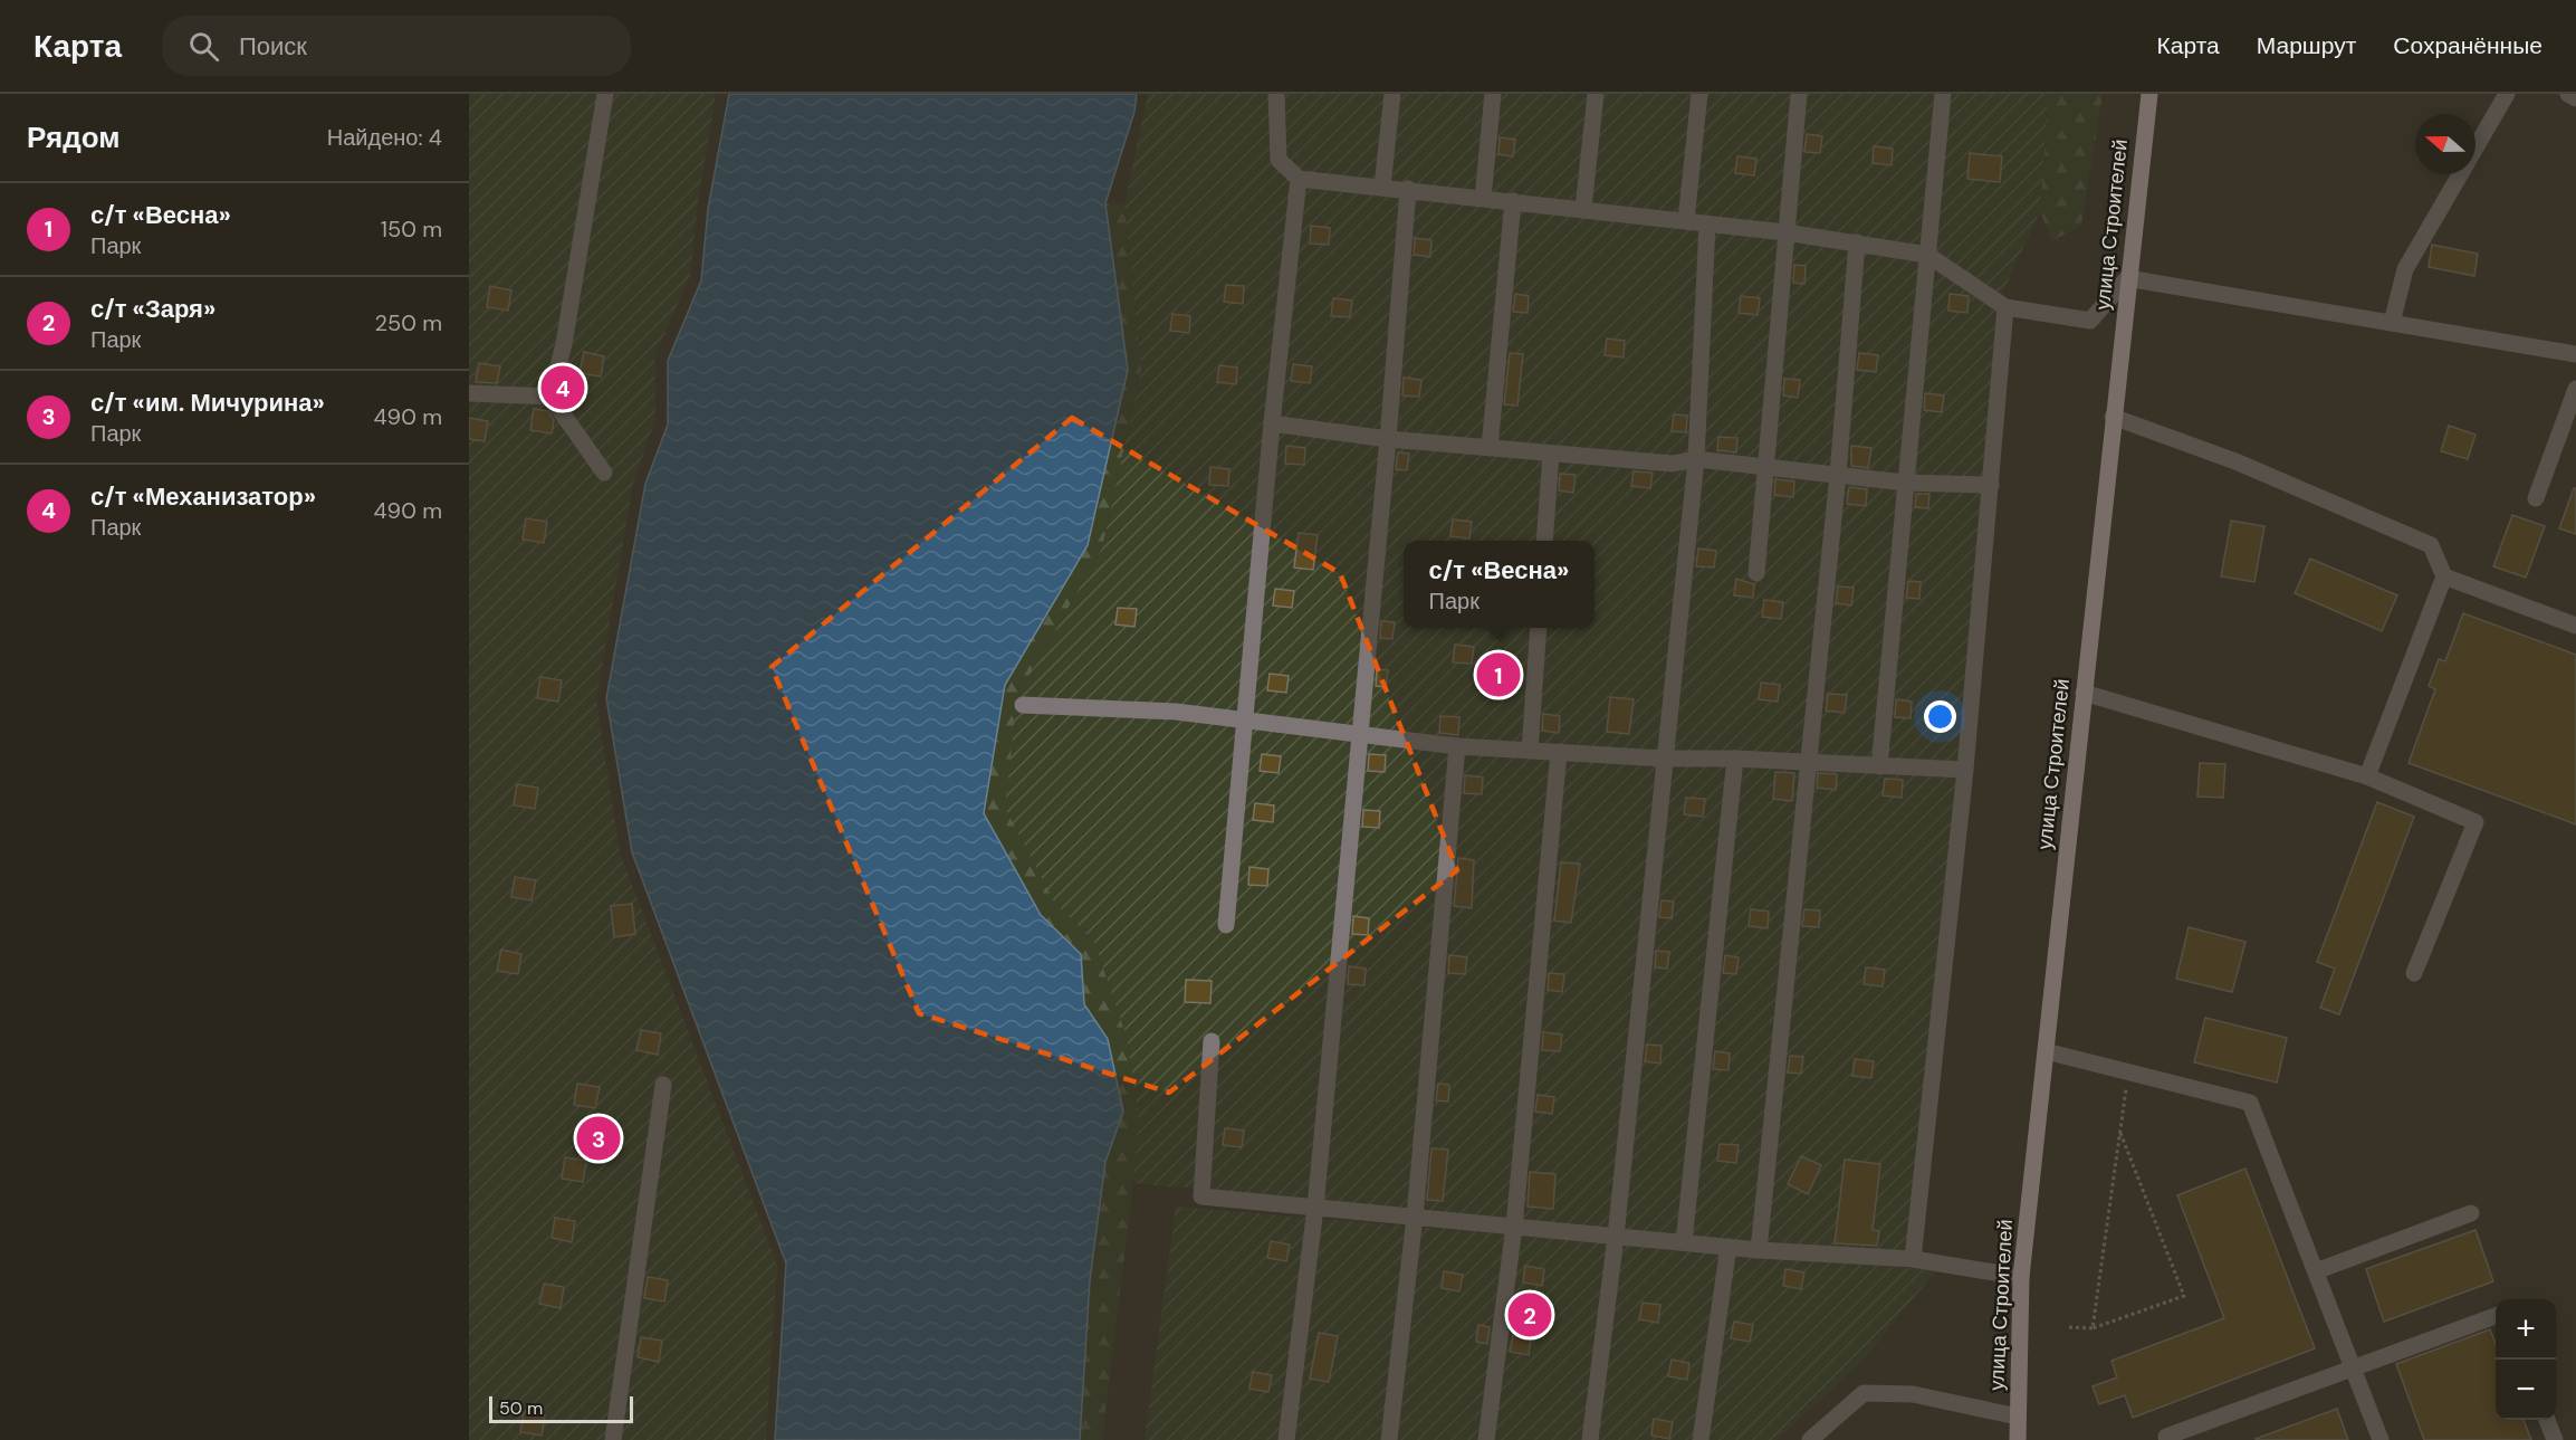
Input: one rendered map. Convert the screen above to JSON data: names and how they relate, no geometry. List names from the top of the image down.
{
  "streets": {
    "main road": ["улица Строителей"]
  },
  "scale_bar": "50 m",
  "north": "left",
  "page": {
    "header": "Карта",
    "search": "Поиск",
    "nav": ["Карта", "Маршрут", "Сохранённые"],
    "heading": ["Рядом", "Найдено: 4"],
    "list": [
      {
        "mark": "1",
        "name": "с/т «Весна»",
        "note": "Парк",
        "value": "150 m"
      },
      {
        "mark": "2",
        "name": "с/т «Заря»",
        "note": "Парк",
        "value": "250 m"
      },
      {
        "mark": "3",
        "name": "с/т «им. Мичурина»",
        "note": "Парк",
        "value": "490 m"
      },
      {
        "mark": "4",
        "name": "с/т «Механизатор»",
        "note": "Парк",
        "value": "490 m"
      }
    ],
    "pins": [
      "4",
      "1",
      "3",
      "2"
    ],
    "popup": ["с/т «Весна»", "Парк"],
    "map_buttons": ["+", "−"],
    "scale": "50 m"
  }
}
